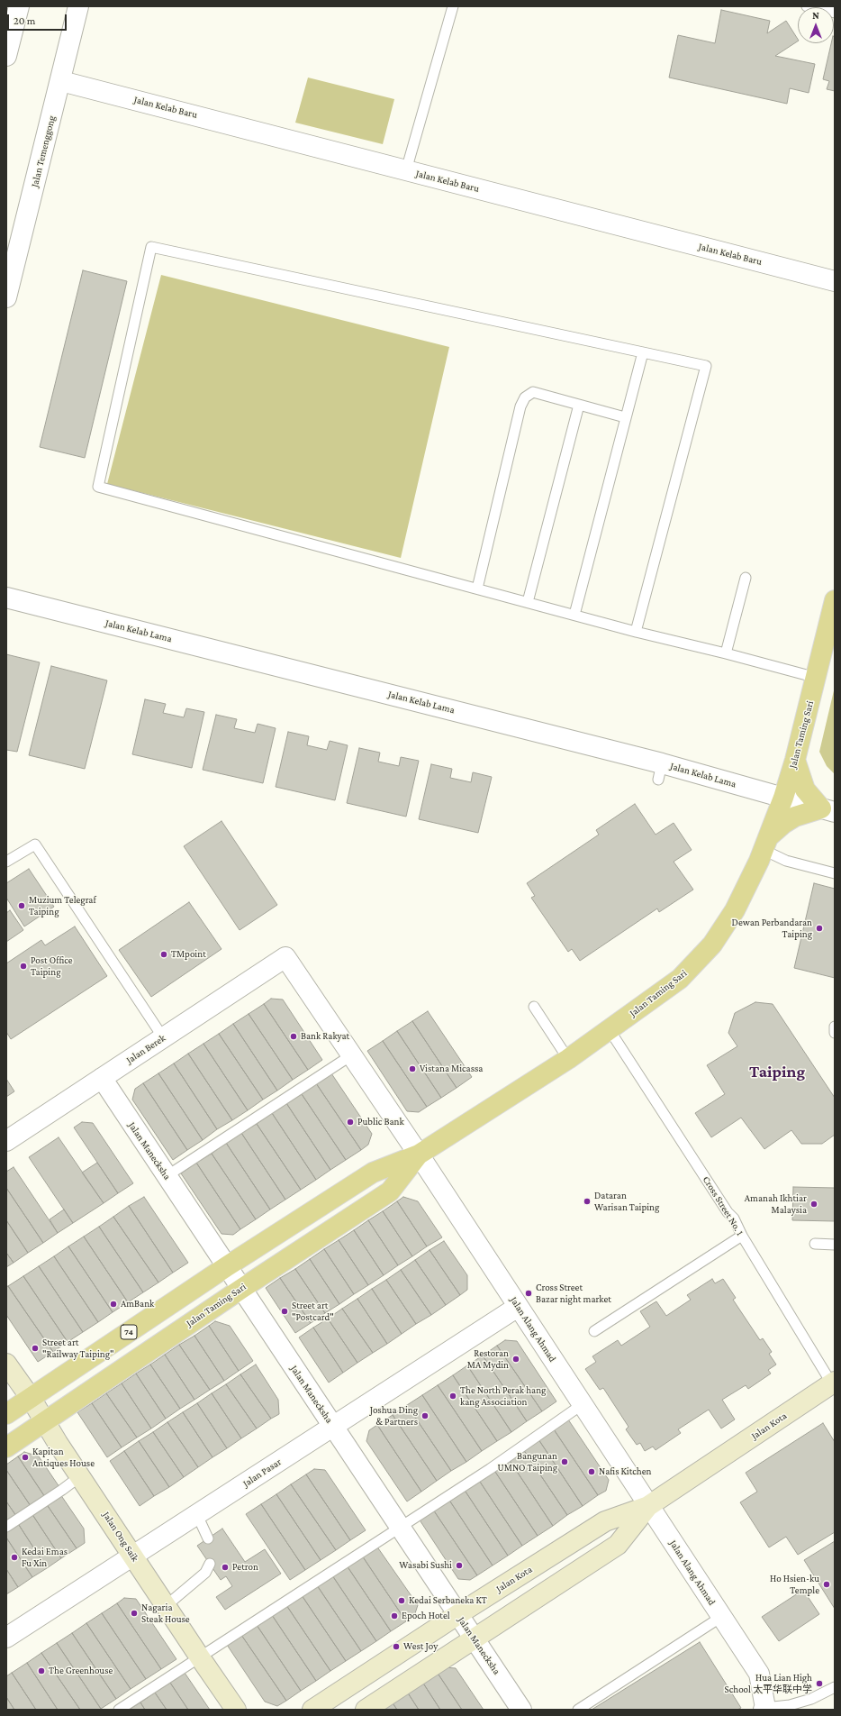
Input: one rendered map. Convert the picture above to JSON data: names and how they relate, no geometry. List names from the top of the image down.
{
  "streets": {
    "main road": [
      "Jalan Taming Sari",
      "74",
      "Jalan Kota",
      "Jalan Ong Saik"
    ],
    "street": [
      "Jalan Kelab Baru",
      "Jalan Temenggong",
      "Jalan Kelab Lama",
      "Jalan Berek",
      "Jalan Manecksha",
      "Jalan Alang Ahmad",
      "Jalan Pasar"
    ],
    "lane": ["Cross Street No. 1"]
  },
  "crossings": [
    ["Jalan Kelab Baru", "Jalan Temenggong"],
    ["Jalan Kelab Lama", "Jalan Taming Sari"],
    ["Jalan Taming Sari", "Jalan Manecksha"],
    ["Jalan Taming Sari", "Cross Street No. 1"],
    ["Jalan Taming Sari", "Jalan Alang Ahmad"],
    ["Jalan Taming Sari", "Jalan Ong Saik"],
    ["Jalan Berek", "Jalan Manecksha"],
    ["Jalan Berek", "Jalan Alang Ahmad"],
    ["Jalan Manecksha", "Jalan Kota"],
    ["Jalan Manecksha", "Jalan Pasar"],
    ["Cross Street No. 1", "Jalan Kota"],
    ["Jalan Alang Ahmad", "Jalan Kota"],
    ["Jalan Alang Ahmad", "Jalan Pasar"],
    ["Jalan Pasar", "Jalan Ong Saik"]
  ],
  "districts": ["Taiping"],
  "places": [
    "Muzium Telegraf Taiping",
    "Dewan Perbandaran Taiping",
    "TMpoint",
    "Post Office Taiping",
    "Bank Rakyat",
    "Vistana Micassa",
    "Public Bank",
    "Dataran Warisan Taiping",
    "Amanah Ikhtiar Malaysia",
    "Cross Street Bazar night market",
    "AmBank",
    "Street art \"Postcard\"",
    "Street art \"Railway Taiping\"",
    "Restoran MA Mydin",
    "The North Perak hang kang Association",
    "Joshua Ding & Partners",
    "Kapitan Antiques House",
    "Bangunan UMNO Taiping",
    "Nafis Kitchen",
    "Kedai Emas Fu Xin",
    "Wasabi Sushi",
    "Petron",
    "Ho Hsien-ku Temple",
    "Kedai Serbaneka KT",
    "Nagaria Steak House",
    "Epoch Hotel",
    "West Joy",
    "The Greenhouse",
    "Hua Lian High School 太平华联中学"
  ],
  "scale_bar": "20 m",
  "north": "top"
}
